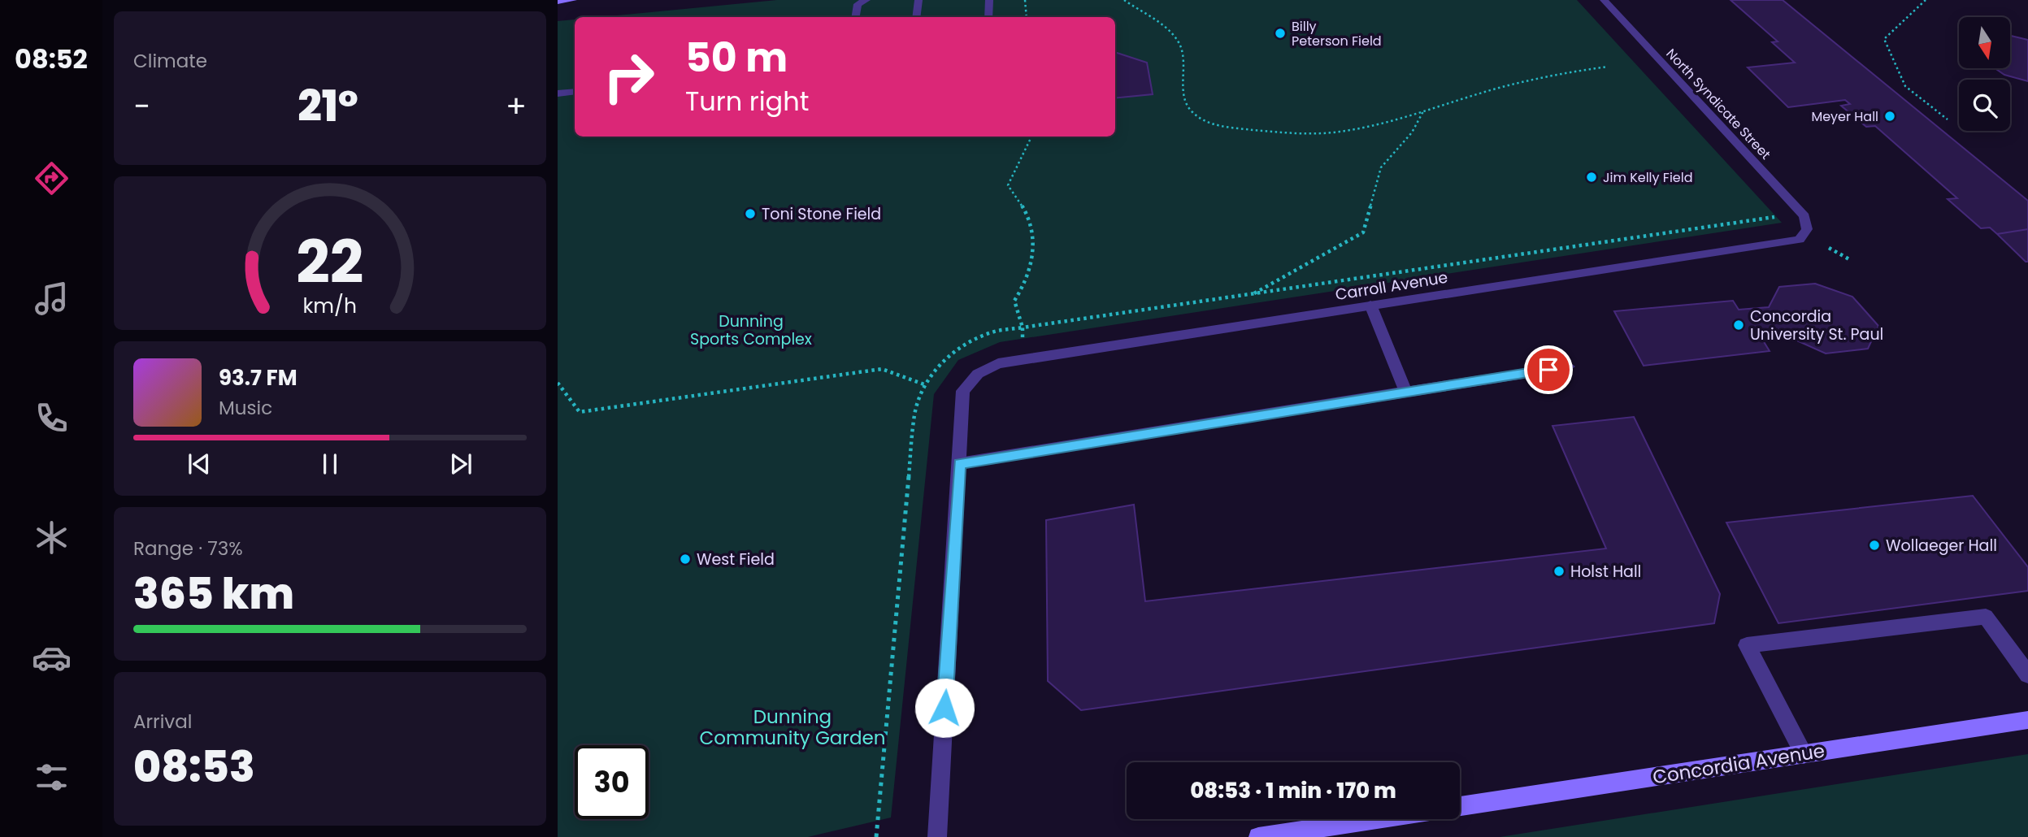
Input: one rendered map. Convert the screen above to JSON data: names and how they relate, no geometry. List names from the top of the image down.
{
  "streets": {
    "street": ["North Syndicate Street", "Carroll Avenue", "Concordia Avenue"]
  },
  "crossings": [
    ["North Syndicate Street", "Carroll Avenue"]
  ],
  "parks": ["Dunning Sports Complex", "Dunning Community Garden"],
  "places": [
    "Billy Peterson Field",
    "Meyer Hall",
    "Jim Kelly Field",
    "Toni Stone Field",
    "Concordia University St. Paul",
    "Wollaeger Hall",
    "West Field",
    "Holst Hall"
  ],
  "north": "bottom",
  "page": {
    "tabs": "08:52",
    "tile": [
      "Climate",
      ["Range · 73%", "365 km"],
      ["Arrival", "08:53"]
    ],
    "turn": ["50 m", "Turn right"],
    "heat": ["−", "21°", "+"],
    "song": ["93.7 FM", "Music"],
    "limit": "30",
    "trip": "08:53 · 1 min · 170 m",
    "gauge": ["22", "km/h"]
  }
}
